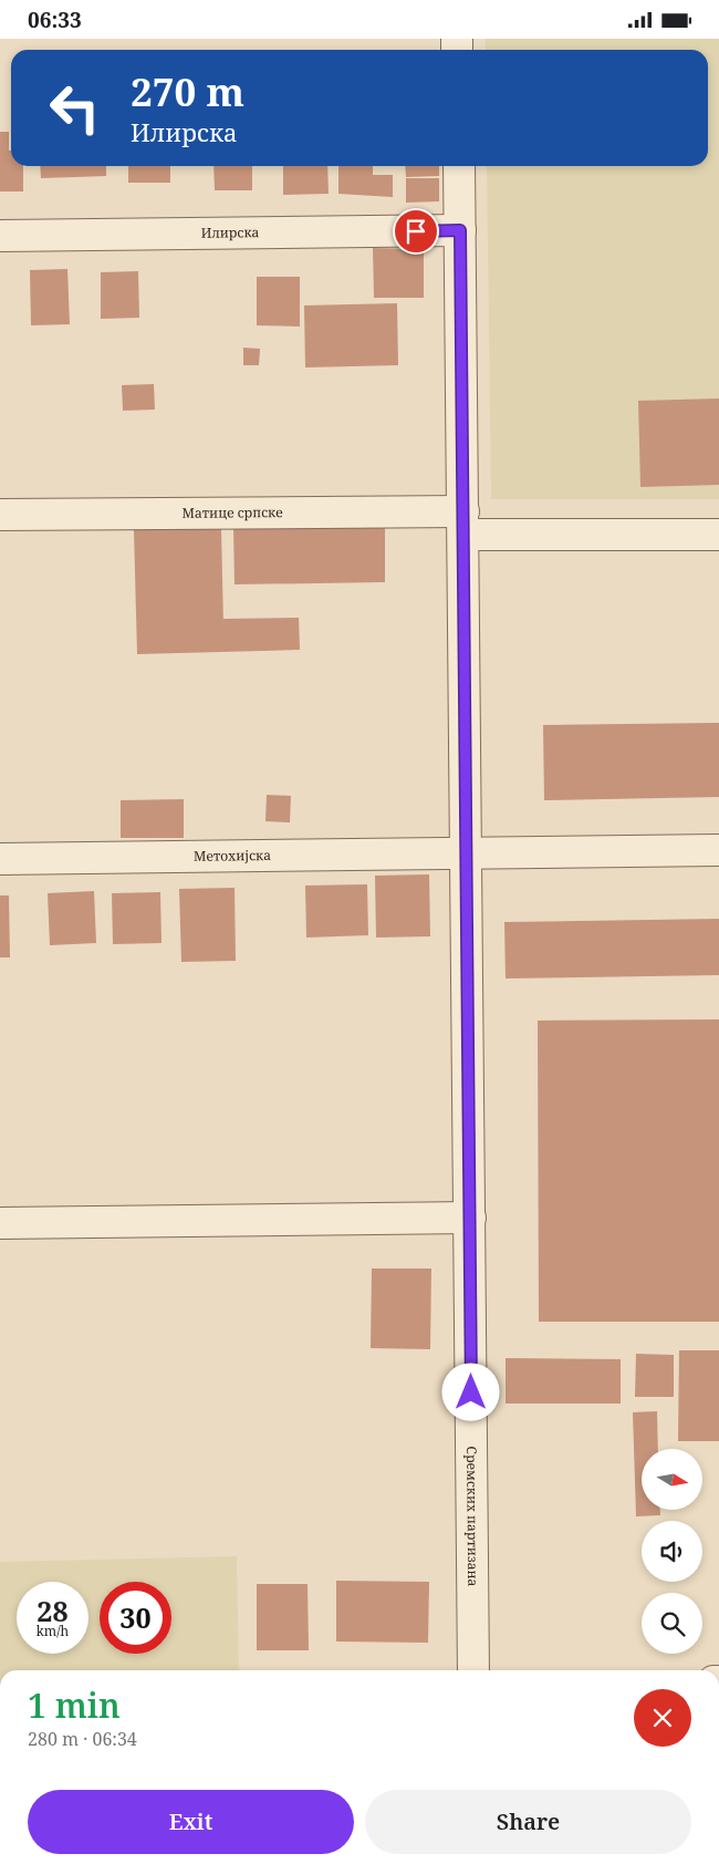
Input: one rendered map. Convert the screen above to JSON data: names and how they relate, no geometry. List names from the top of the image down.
{
  "streets": {
    "street": [
      "Илирска",
      "Матице српске",
      "Метохијска",
      "Сремских партизана"
    ]
  },
  "crossings": [
    ["Илирска", "Сремских партизана"],
    ["Матице српске", "Сремских партизана"],
    ["Метохијска", "Сремских партизана"]
  ],
  "north": "right",
  "page": {
    "status": "06:33",
    "turn": ["270 m", "Илирска"],
    "speed": "28 km/h",
    "limit": "30",
    "heading": ["1 min", "280 m · 06:34"],
    "buttons": ["Exit", "Share"]
  }
}
